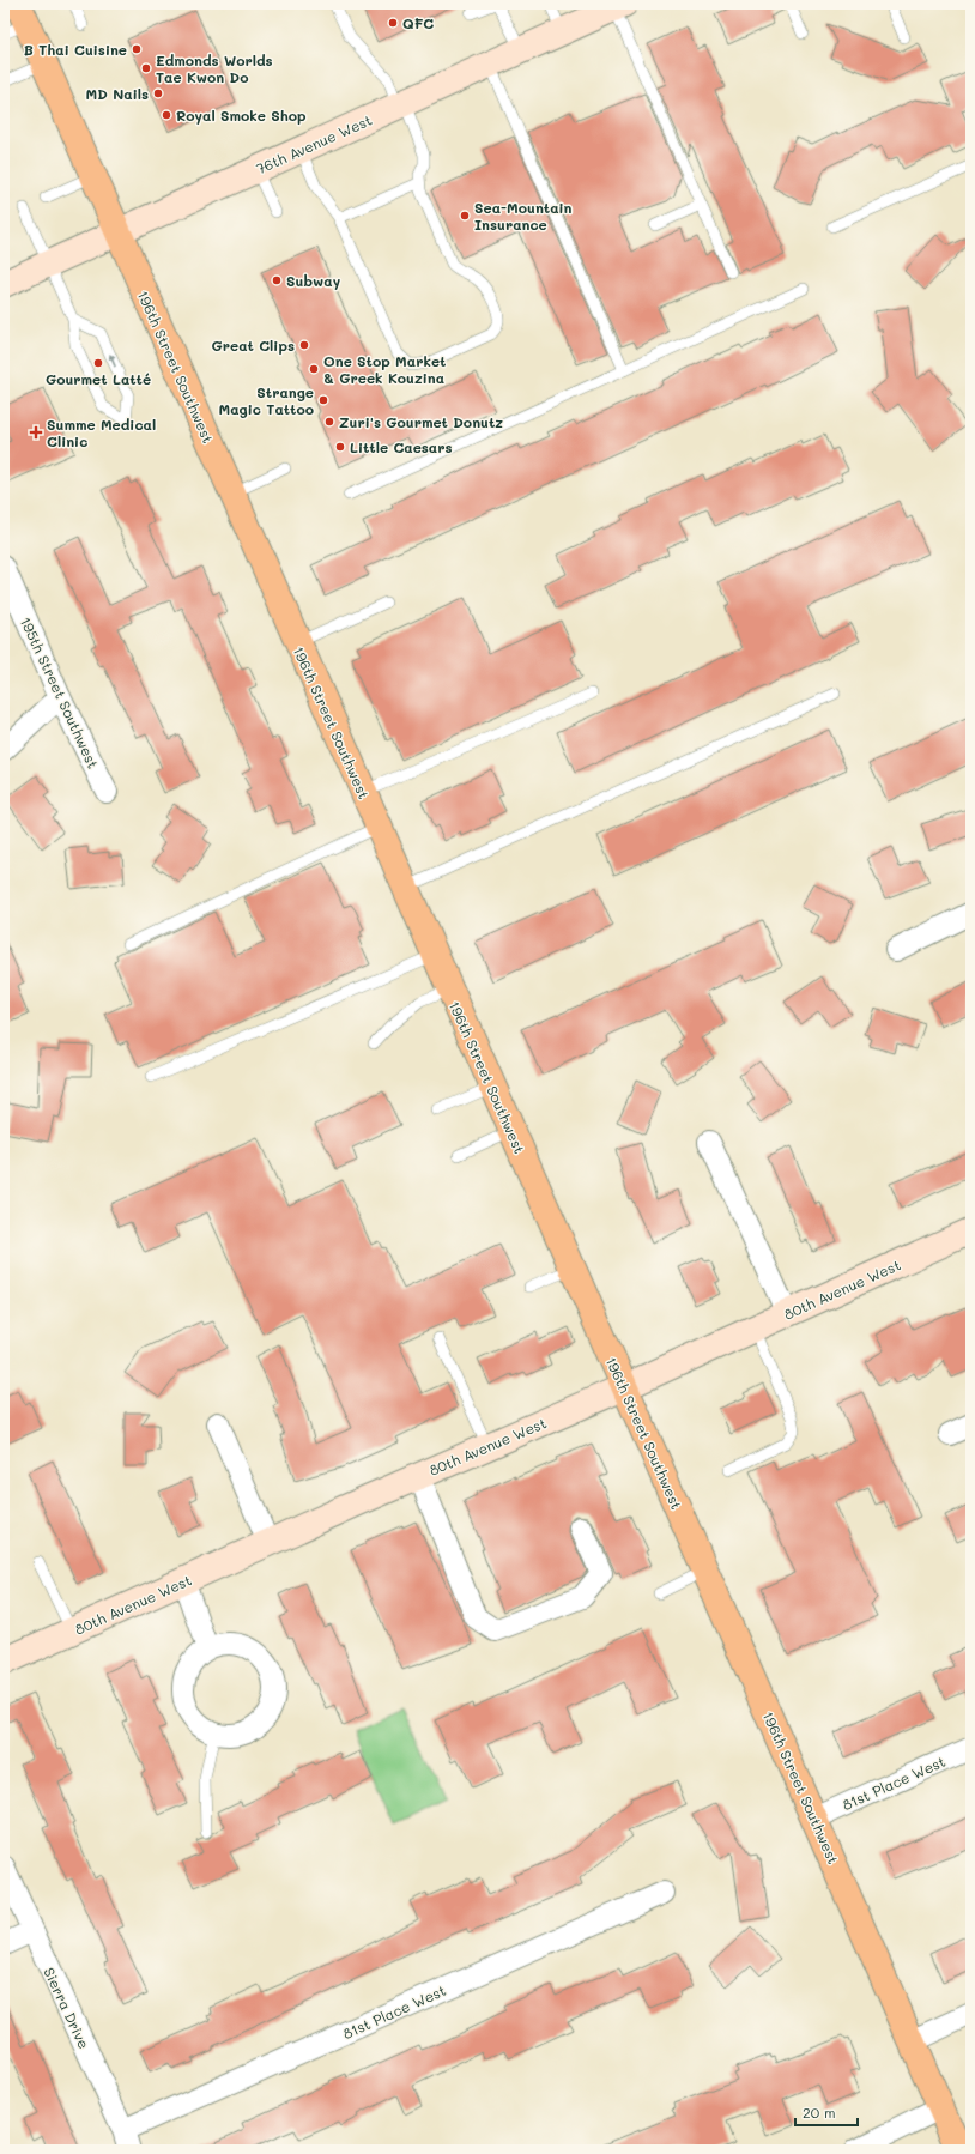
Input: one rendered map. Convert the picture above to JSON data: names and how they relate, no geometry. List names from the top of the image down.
{
  "streets": {
    "main road": ["196th Street Southwest"],
    "street": [
      "76th Avenue West",
      "195th Street Southwest",
      "80th Avenue West",
      "81st Place West",
      "Sierra Drive"
    ]
  },
  "crossings": [
    ["76th Avenue West", "196th Street Southwest"],
    ["196th Street Southwest", "80th Avenue West"],
    ["196th Street Southwest", "81st Place West"],
    ["81st Place West", "Sierra Drive"]
  ],
  "places": {
    "other": [
      "QFC",
      "B Thai Cuisine",
      "Edmonds Worlds Tae Kwon Do",
      "MD Nails",
      "Royal Smoke Shop",
      "Sea-Mountain Insurance",
      "Subway",
      "Great Clips",
      "Gourmet Latté",
      "One Stop Market & Greek Kouzina",
      "Strange Magic Tattoo",
      "Zuri's Gourmet Donutz",
      "Little Caesars"
    ],
    "health": ["Summe Medical Clinic"]
  },
  "scale_bar": "20 m"
}
